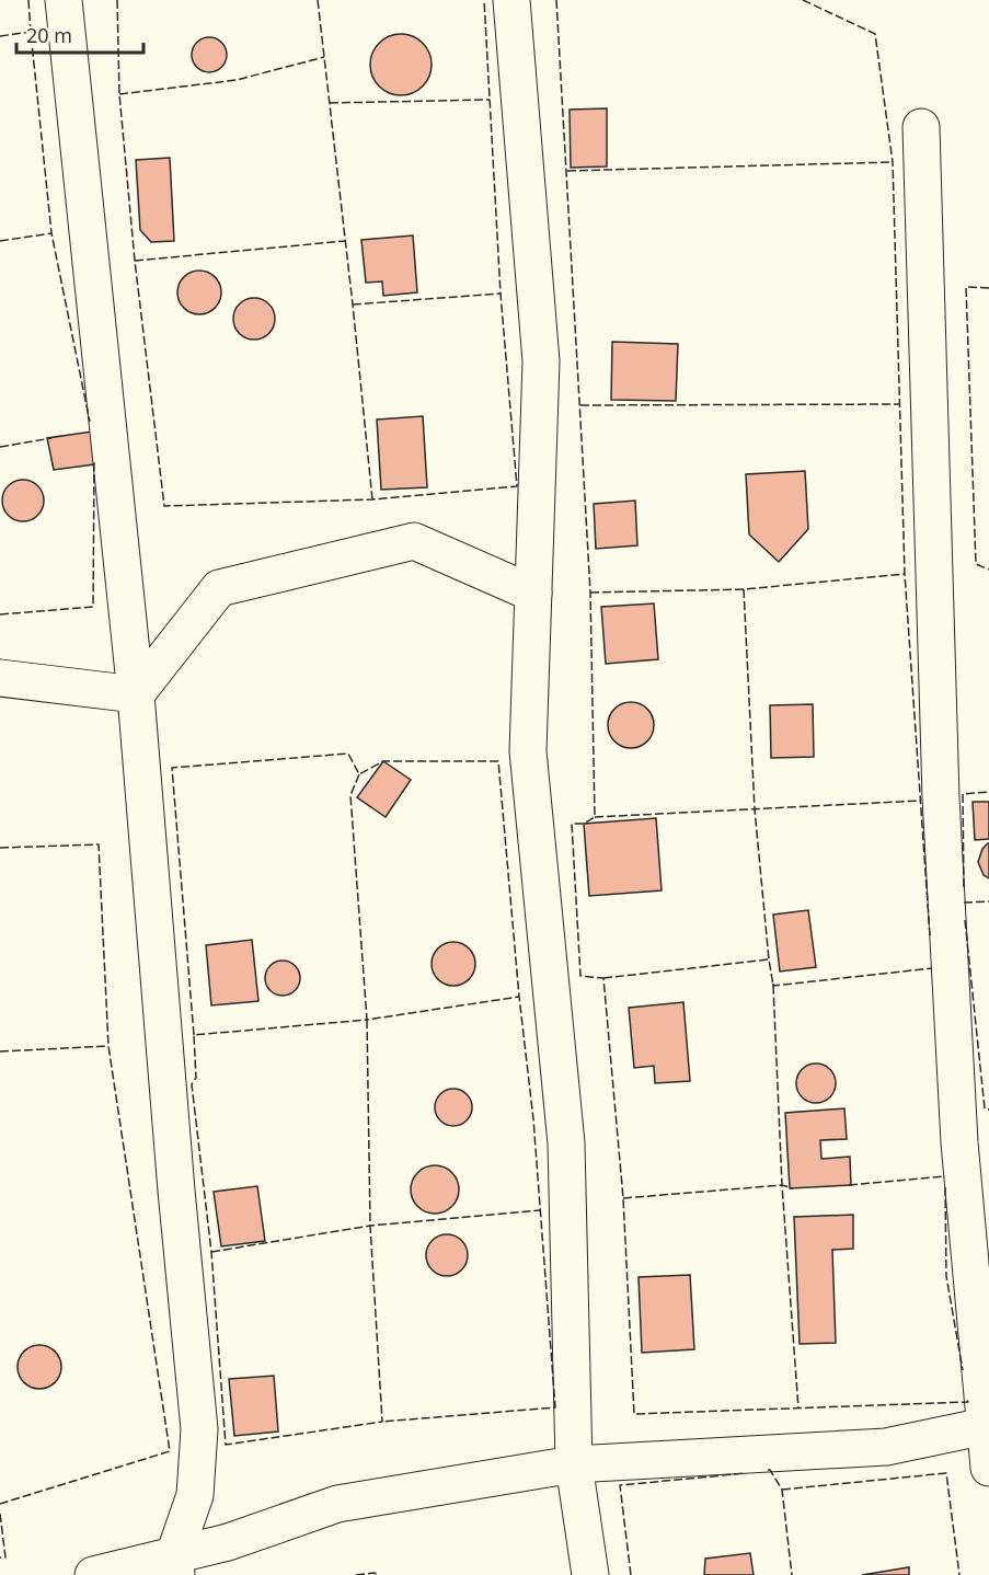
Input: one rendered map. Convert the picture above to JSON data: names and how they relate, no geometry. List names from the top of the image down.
{
  "scale_bar": "20 m"
}
